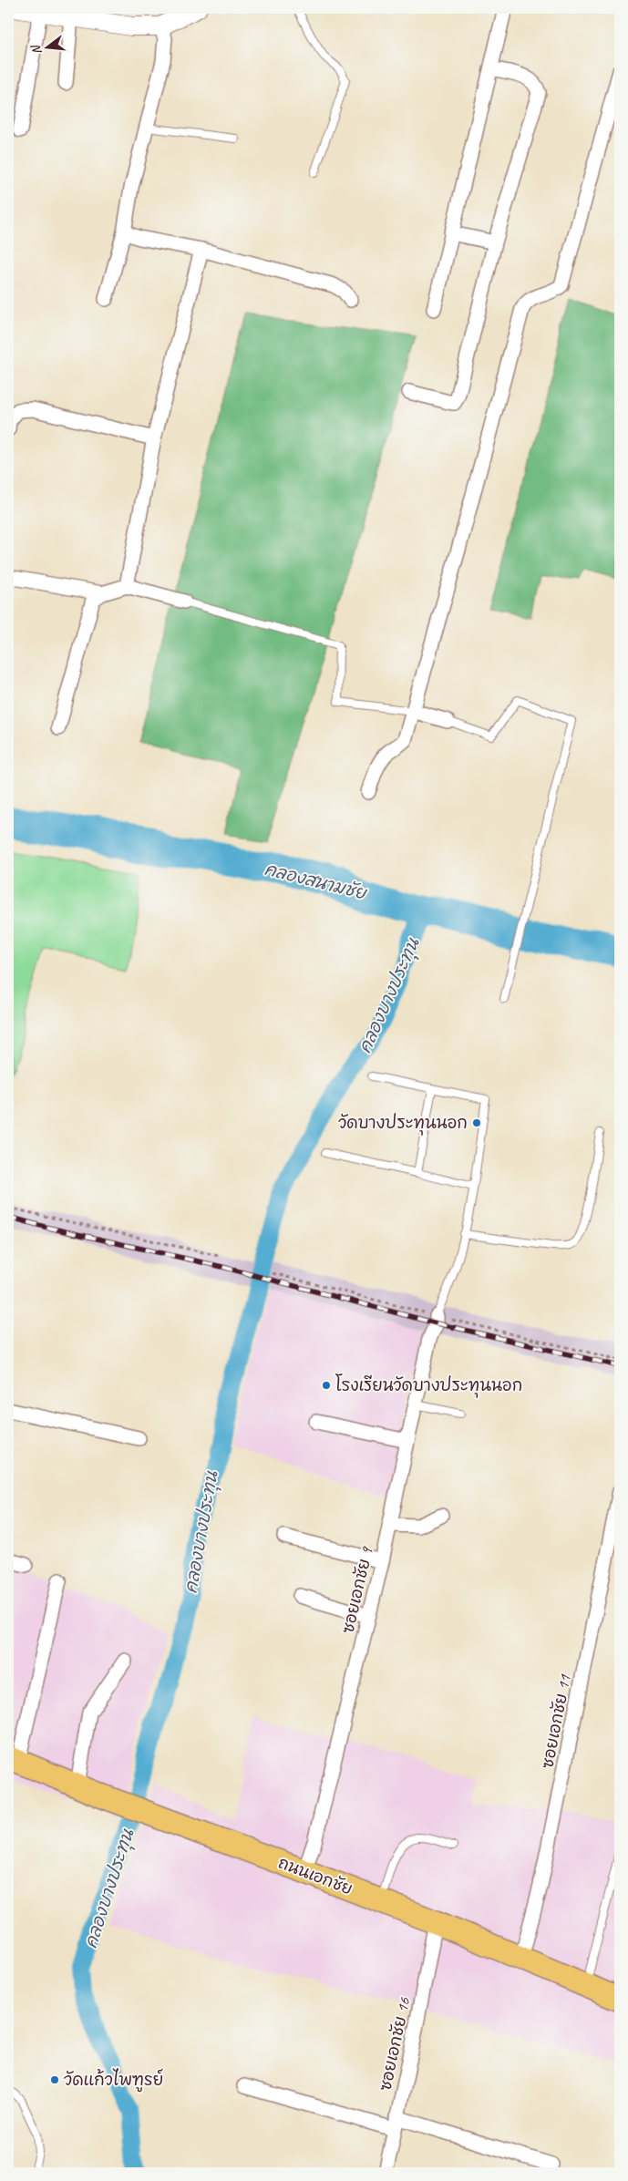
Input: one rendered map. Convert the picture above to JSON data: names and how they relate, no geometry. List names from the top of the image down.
{
  "streets": {
    "main road": ["ถนนเอกชัย"],
    "street": ["ซอยเอกชัย 9", "ซอยเอกชัย 11", "ซอยเอกชัย 16"]
  },
  "crossings": [
    ["ซอยเอกชัย 9", "ถนนเอกชัย"],
    ["ซอยเอกชัย 11", "ถนนเอกชัย"],
    ["ถนนเอกชัย", "ซอยเอกชัย 16"]
  ],
  "water": ["คลองสนามชัย", "คลองบางประทุน"],
  "places": ["วัดบางประทุนนอก", "โรงเรียนวัดบางประทุนนอก", "วัดแก้วไพฑูรย์"],
  "north": "left"
}
